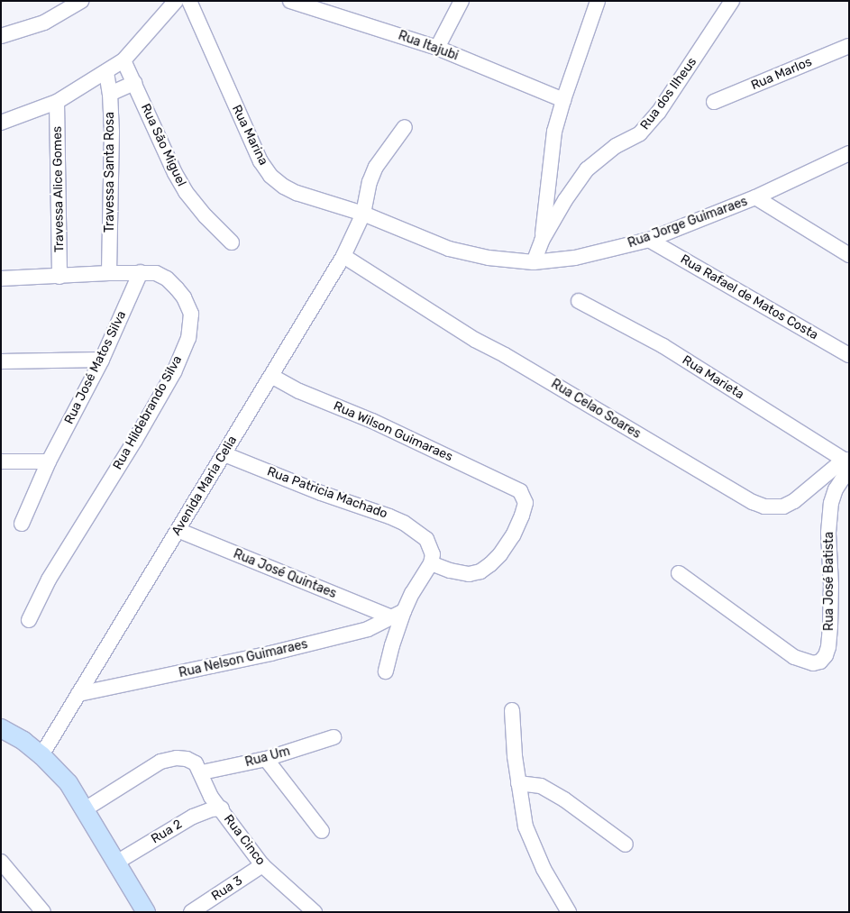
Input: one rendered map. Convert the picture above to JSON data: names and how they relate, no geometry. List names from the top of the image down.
{
  "streets": {
    "street": [
      "Rua Itajubi",
      "Rua Marlos",
      "Rua dos Ilheus",
      "Rua Marina",
      "Rua São Miguel",
      "Travessa Santa Rosa",
      "Travessa Alice Gomes",
      "Rua Jorge Guimaraes",
      "Rua Rafael de Matos Costa",
      "Rua José Matos Silva",
      "Rua Marieta",
      "Rua Celao Soares",
      "Rua Hildebrando Silva",
      "Rua Wilson Guimaraes",
      "Avenida Maria Celia",
      "Rua Patricia Machado",
      "Rua José Quintaes",
      "Rua José Batista",
      "Rua Nelson Guimaraes",
      "Rua Um",
      "Rua 2",
      "Rua Cinco",
      "Rua 3"
    ]
  },
  "crossings": [
    ["Rua dos Ilheus", "Rua Jorge Guimaraes"],
    ["Rua Marina", "Rua Jorge Guimaraes"],
    ["Rua Marina", "Avenida Maria Celia"],
    ["Travessa Santa Rosa", "Rua Hildebrando Silva"],
    ["Travessa Alice Gomes", "Rua Hildebrando Silva"],
    ["Rua Jorge Guimaraes", "Rua Rafael de Matos Costa"],
    ["Rua Jorge Guimaraes", "Avenida Maria Celia"],
    ["Rua José Matos Silva", "Rua Hildebrando Silva"],
    ["Rua Marieta", "Rua Celao Soares"],
    ["Rua Marieta", "Rua José Batista"],
    ["Rua Celao Soares", "Avenida Maria Celia"],
    ["Rua Celao Soares", "Rua José Batista"],
    ["Rua Wilson Guimaraes", "Avenida Maria Celia"],
    ["Rua Wilson Guimaraes", "Rua Patricia Machado"],
    ["Avenida Maria Celia", "Rua Patricia Machado"],
    ["Avenida Maria Celia", "Rua José Quintaes"],
    ["Avenida Maria Celia", "Rua Nelson Guimaraes"],
    ["Rua José Quintaes", "Rua Nelson Guimaraes"],
    ["Rua Um", "Rua Cinco"],
    ["Rua 2", "Rua Cinco"],
    ["Rua Cinco", "Rua 3"]
  ]
}
